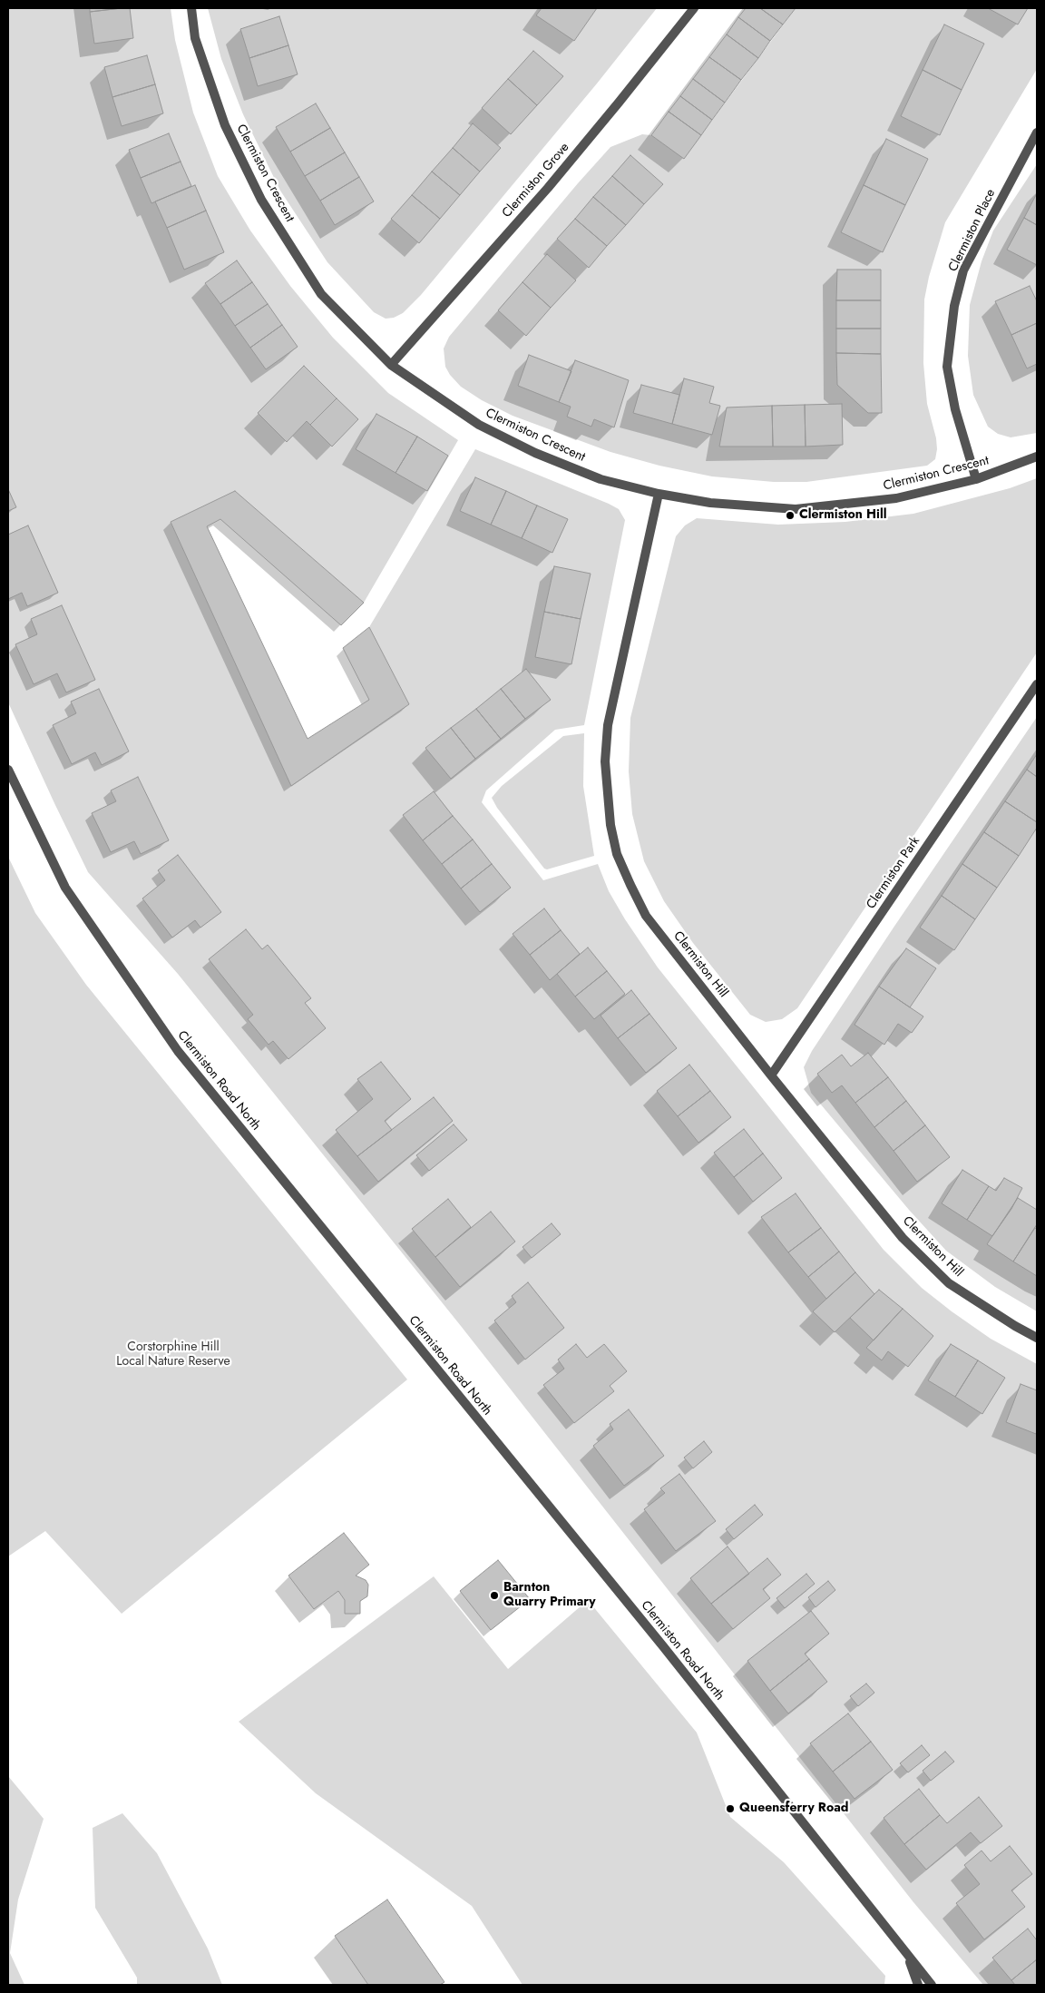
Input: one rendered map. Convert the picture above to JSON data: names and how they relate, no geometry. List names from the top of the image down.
{
  "streets": {
    "street": [
      "Clermiston Crescent",
      "Clermiston Grove",
      "Clermiston Place",
      "Clermiston Park",
      "Clermiston Hill",
      "Clermiston Road North"
    ]
  },
  "crossings": [
    ["Clermiston Crescent", "Clermiston Grove"],
    ["Clermiston Crescent", "Clermiston Place"],
    ["Clermiston Crescent", "Clermiston Hill"],
    ["Clermiston Park", "Clermiston Hill"]
  ],
  "parks": ["Corstorphine Hill Local Nature Reserve"],
  "places": ["Clermiston Hill", "Barnton Quarry Primary", "Queensferry Road"]
}
